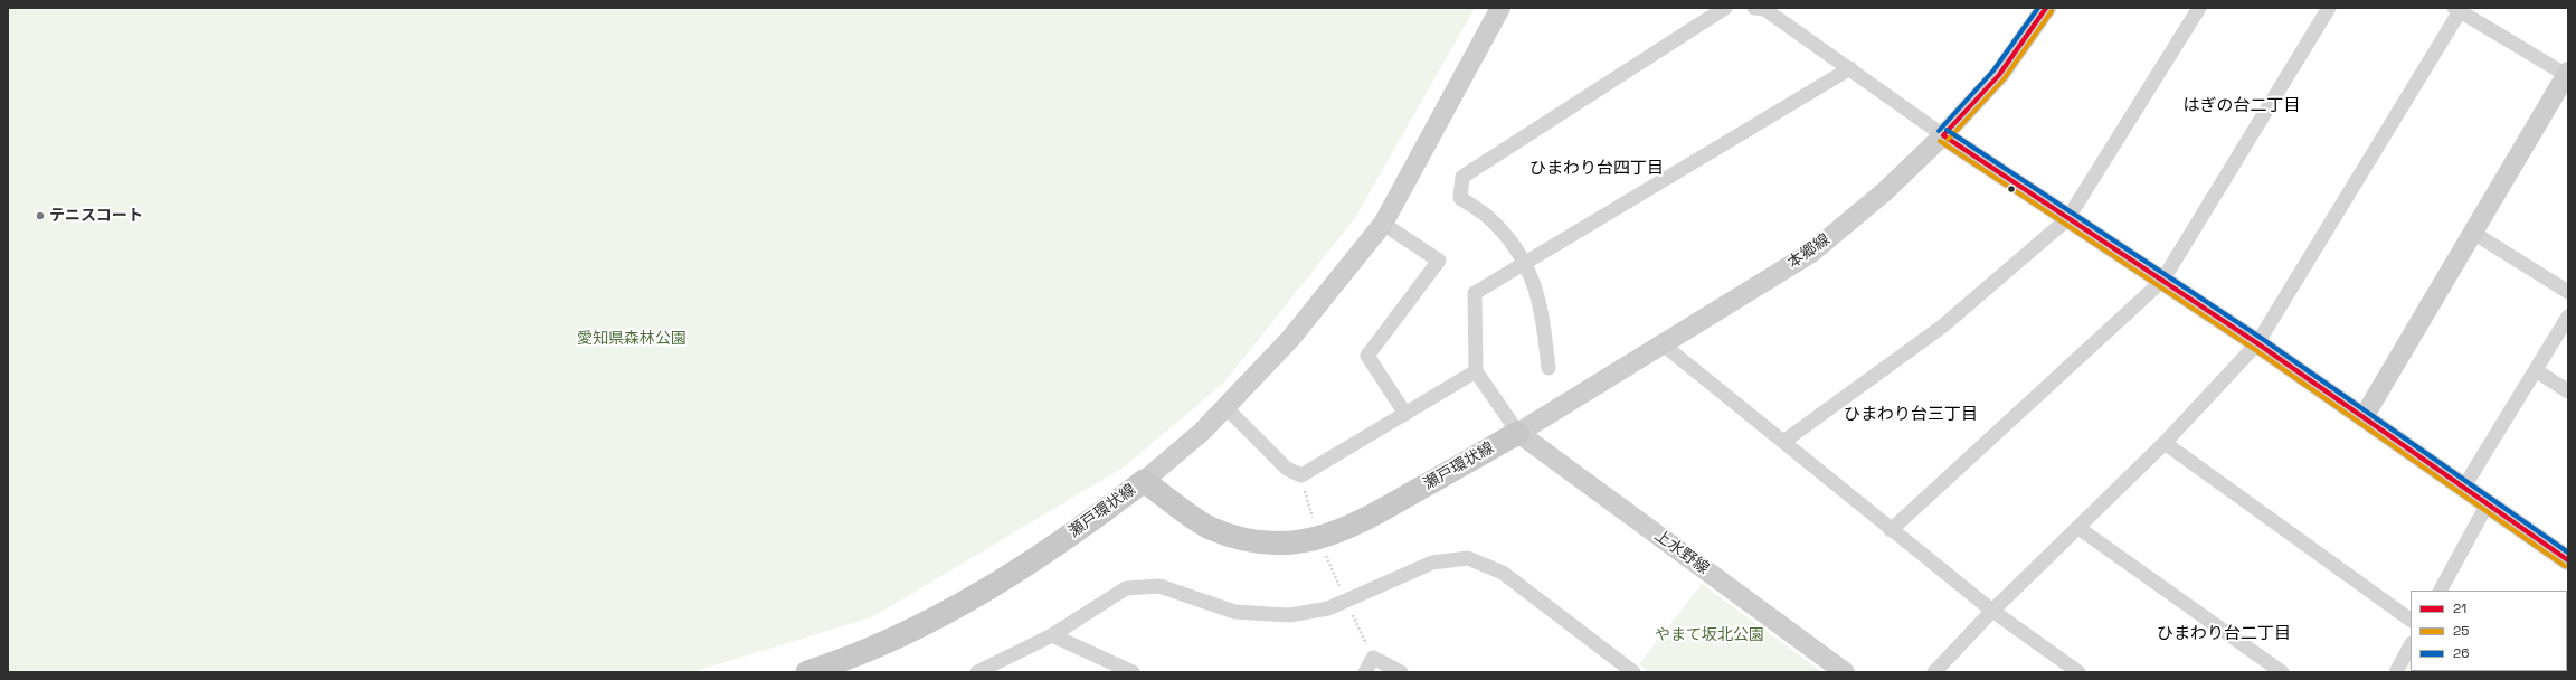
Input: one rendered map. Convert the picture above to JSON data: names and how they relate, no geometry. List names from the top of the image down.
{
  "streets": {
    "main road": ["瀬戸環状線"],
    "street": ["本郷線", "上水野線"]
  },
  "crossings": [
    ["本郷線", "瀬戸環状線"],
    ["本郷線", "上水野線"],
    ["瀬戸環状線", "上水野線"]
  ],
  "districts": [
    "はぎの台二丁目",
    "ひまわり台四丁目",
    "ひまわり台三丁目",
    "ひまわり台二丁目"
  ],
  "parks": ["愛知県森林公園", "やまて坂北公園"],
  "places": ["テニスコート"],
  "lines": ["transit line 21", "transit line 26", "transit line 25"],
  "legend": ["21", "25", "26"]
}
